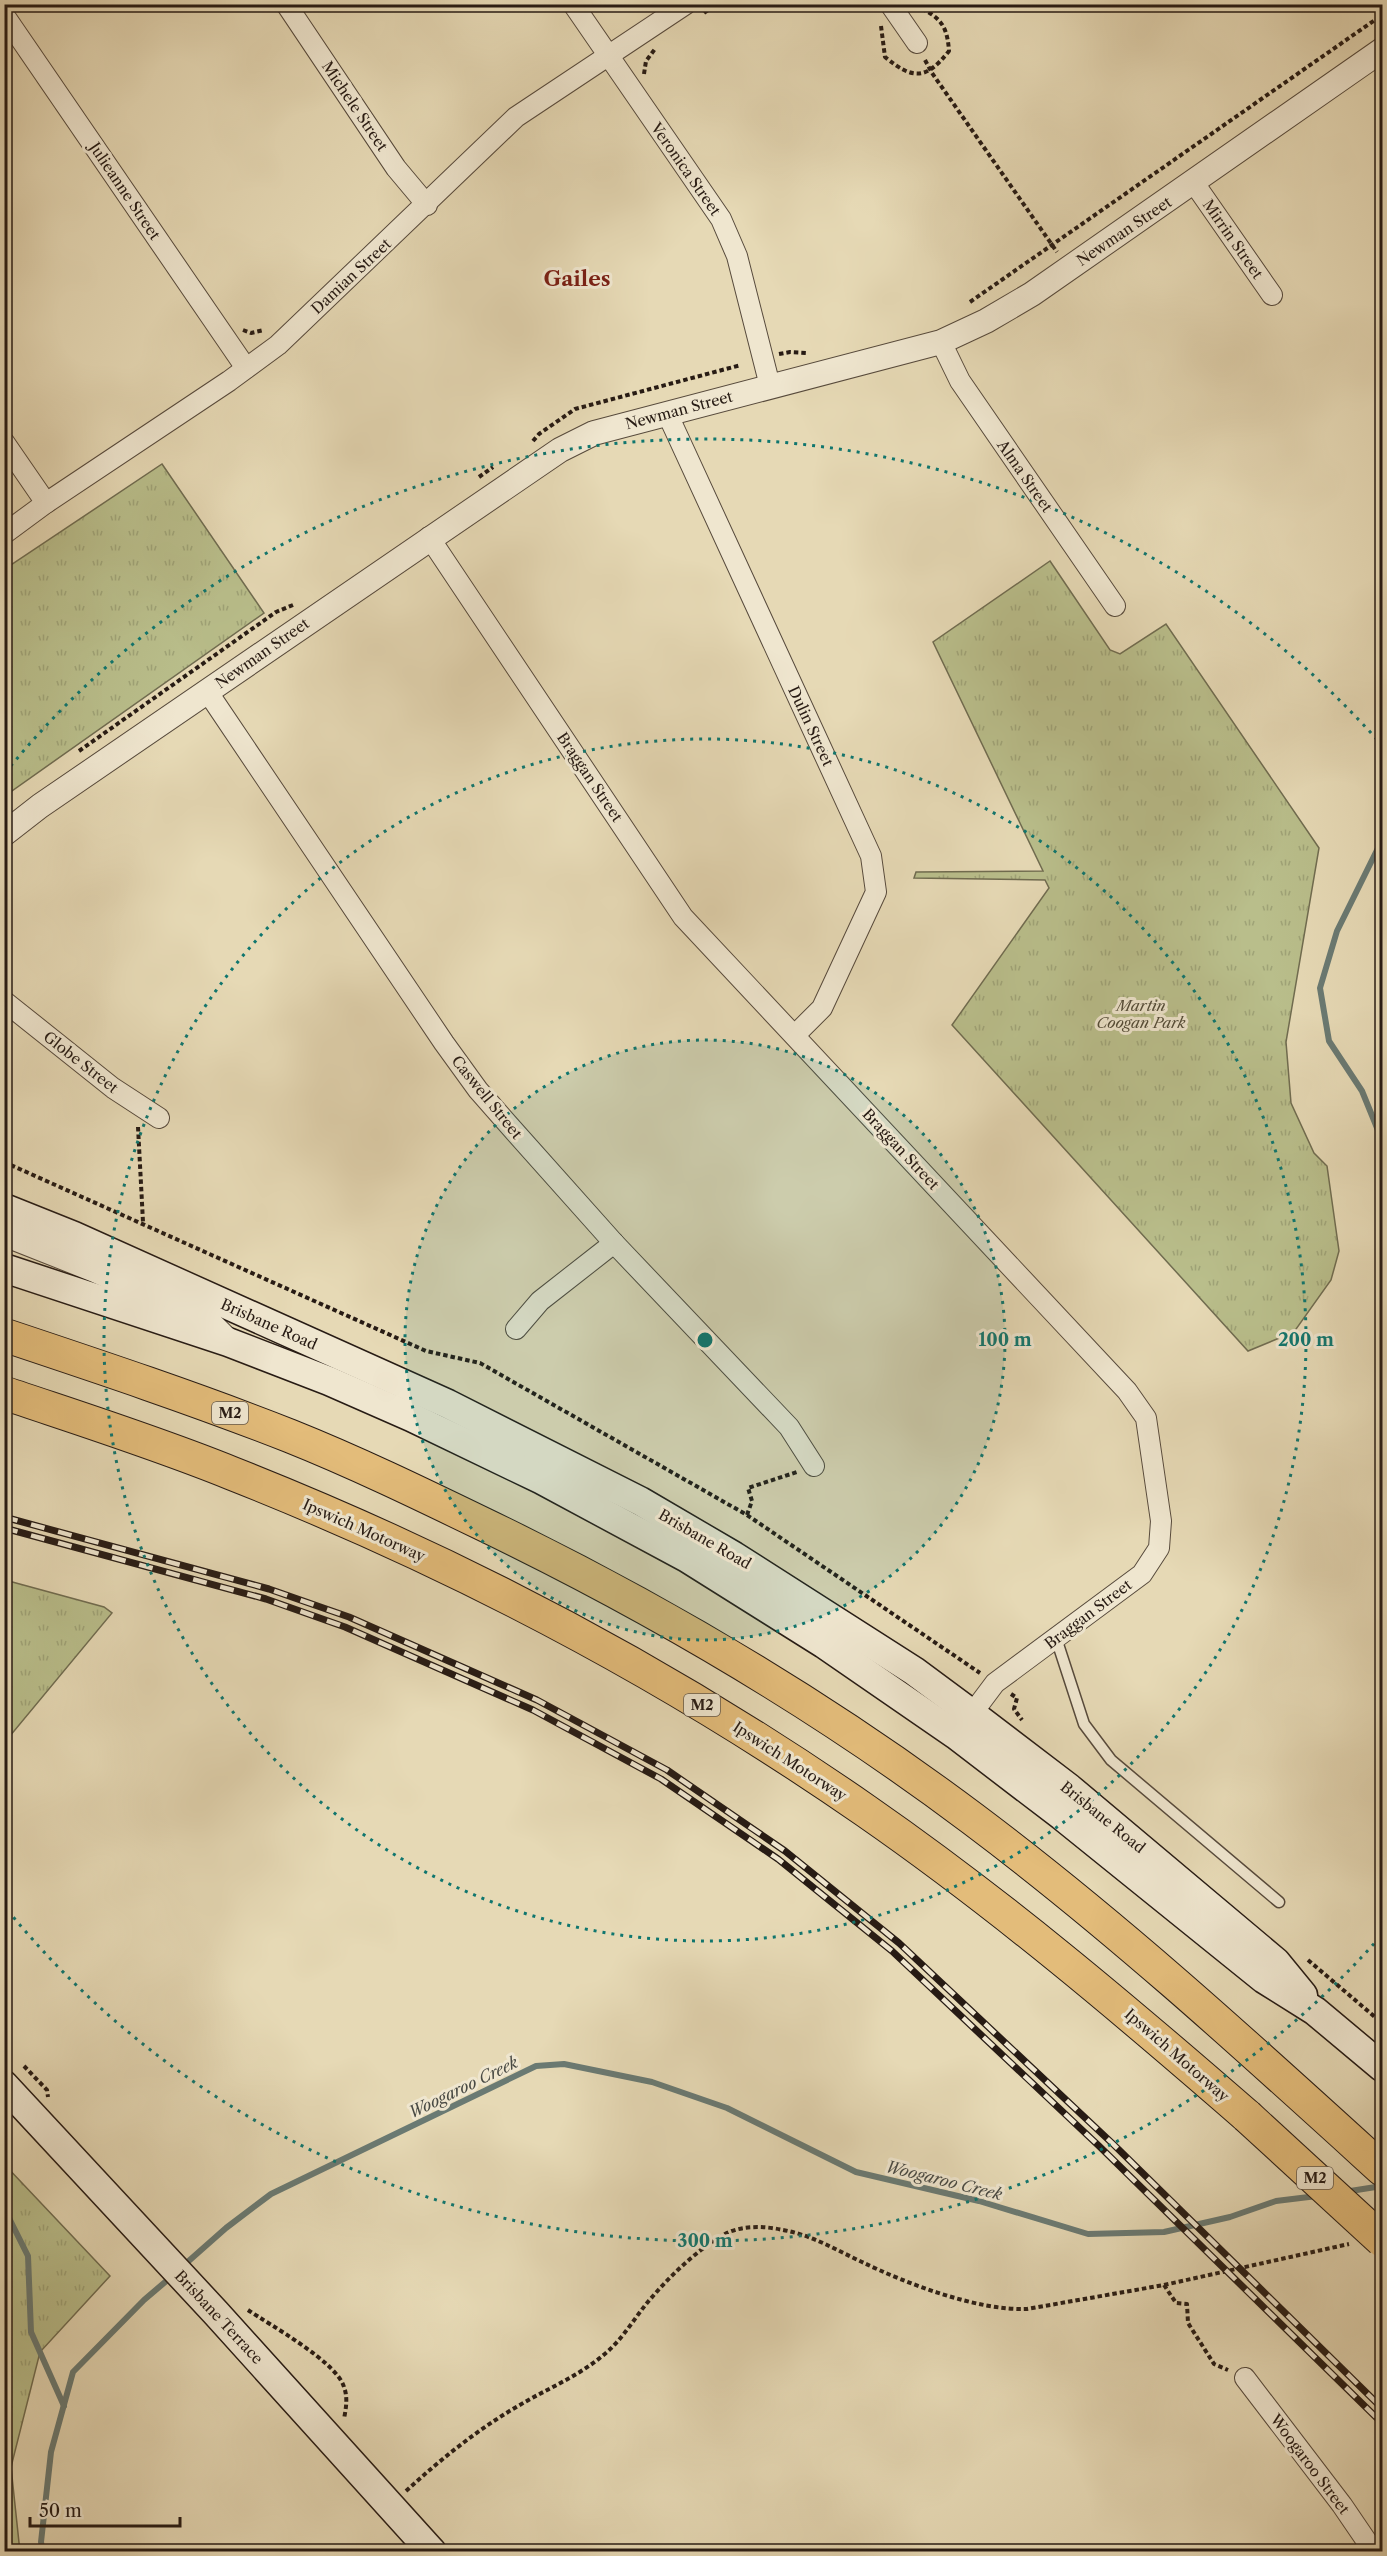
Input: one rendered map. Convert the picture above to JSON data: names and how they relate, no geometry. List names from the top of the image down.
{
  "streets": {
    "highway": ["M2", "Ipswich Motorway"],
    "main road": ["Brisbane Road", "Brisbane Terrace"],
    "street": [
      "Michele Street",
      "Veronica Street",
      "Julieanne Street",
      "Newman Street",
      "Mirrin Street",
      "Damian Street",
      "Alma Street",
      "Dulin Street",
      "Braggan Street",
      "Globe Street",
      "Caswell Street",
      "Woogaroo Street"
    ]
  },
  "crossings": [
    ["Michele Street", "Damian Street"],
    ["Veronica Street", "Newman Street"],
    ["Veronica Street", "Damian Street"],
    ["Julieanne Street", "Damian Street"],
    ["Newman Street", "Mirrin Street"],
    ["Newman Street", "Alma Street"],
    ["Newman Street", "Dulin Street"],
    ["Newman Street", "Braggan Street"],
    ["Newman Street", "Caswell Street"],
    ["Dulin Street", "Braggan Street"],
    ["Braggan Street", "Brisbane Road"]
  ],
  "districts": ["Gailes"],
  "water": ["Woogaroo Creek"],
  "parks": ["Martin Coogan Park"],
  "scale_bar": "50 m",
  "rings": ["100 m", "200 m", "300 m"]
}
